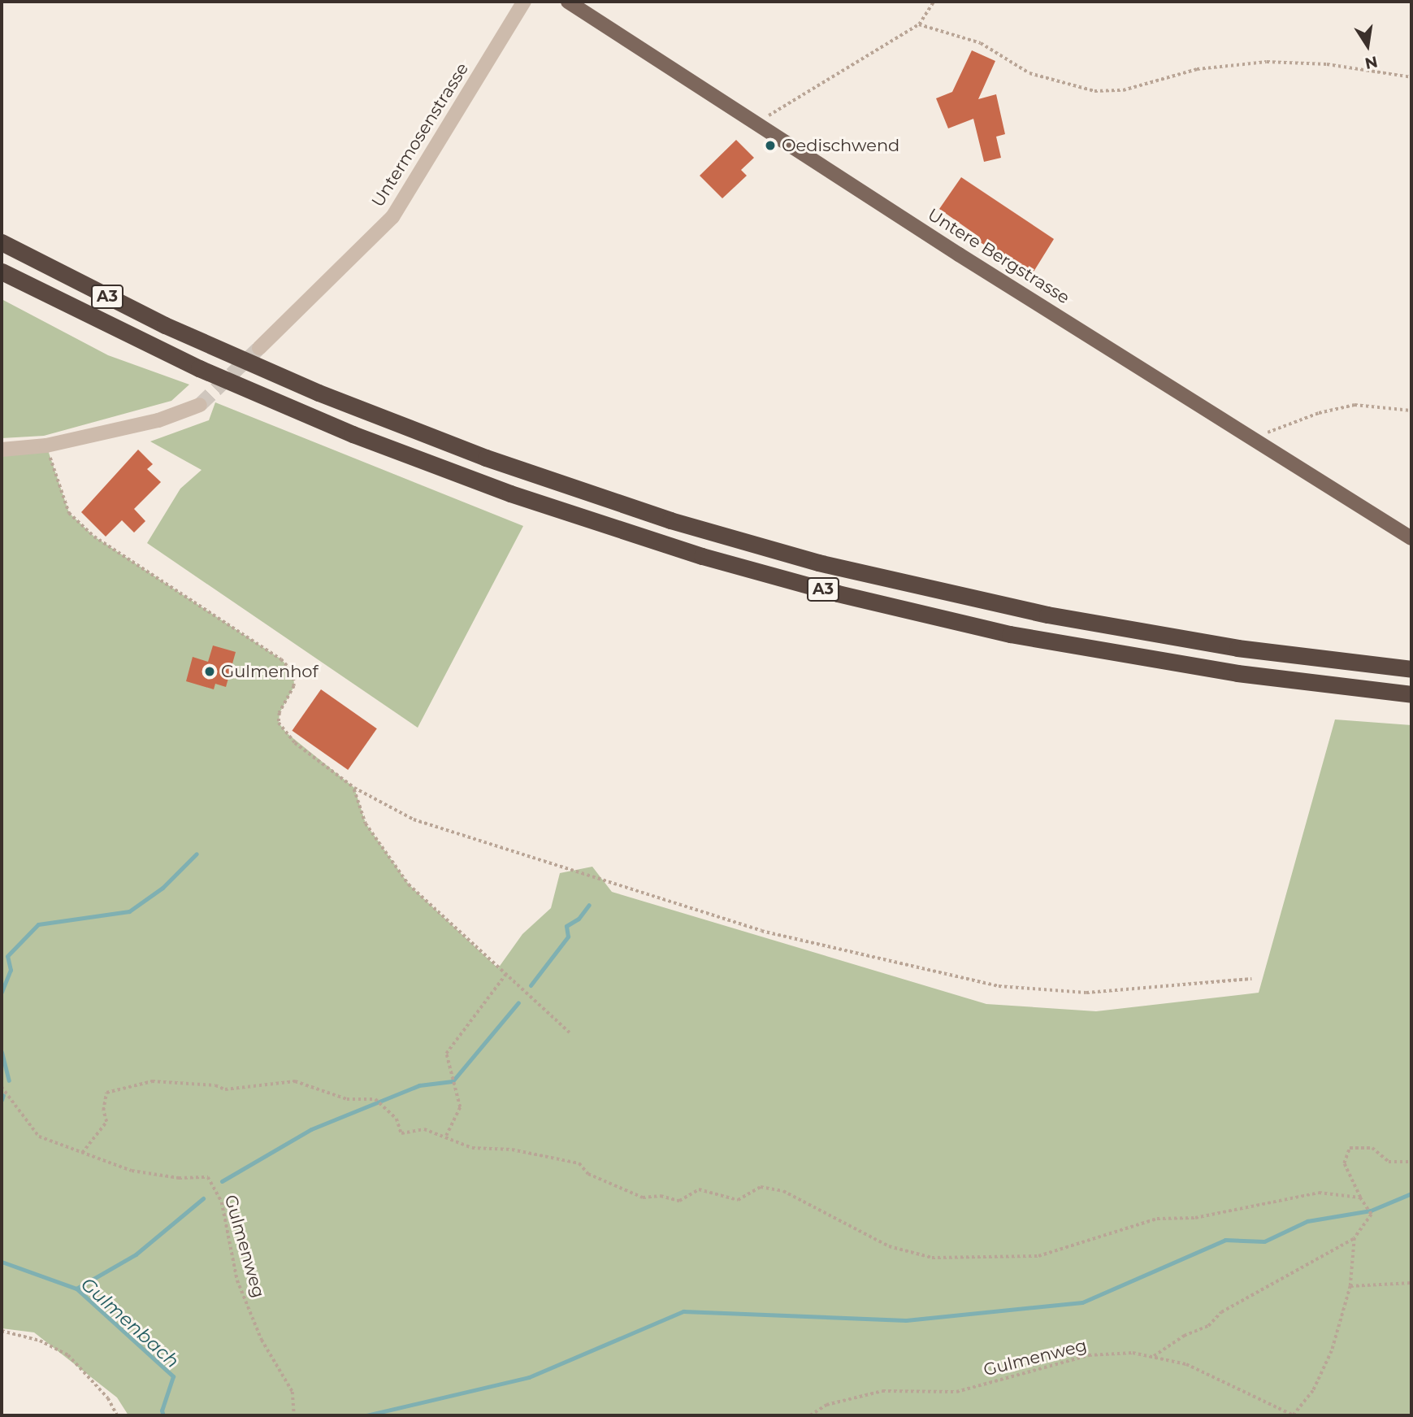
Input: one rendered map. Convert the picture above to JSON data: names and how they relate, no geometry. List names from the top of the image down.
{
  "streets": {
    "highway": ["A3"],
    "main road": ["Untere Bergstrasse"],
    "street": ["Untermosenstrasse"],
    "path": ["Gulmenweg"]
  },
  "water": ["Gulmenbach"],
  "places": ["Oedischwend", "Gulmenhof"],
  "north": "bottom"
}
